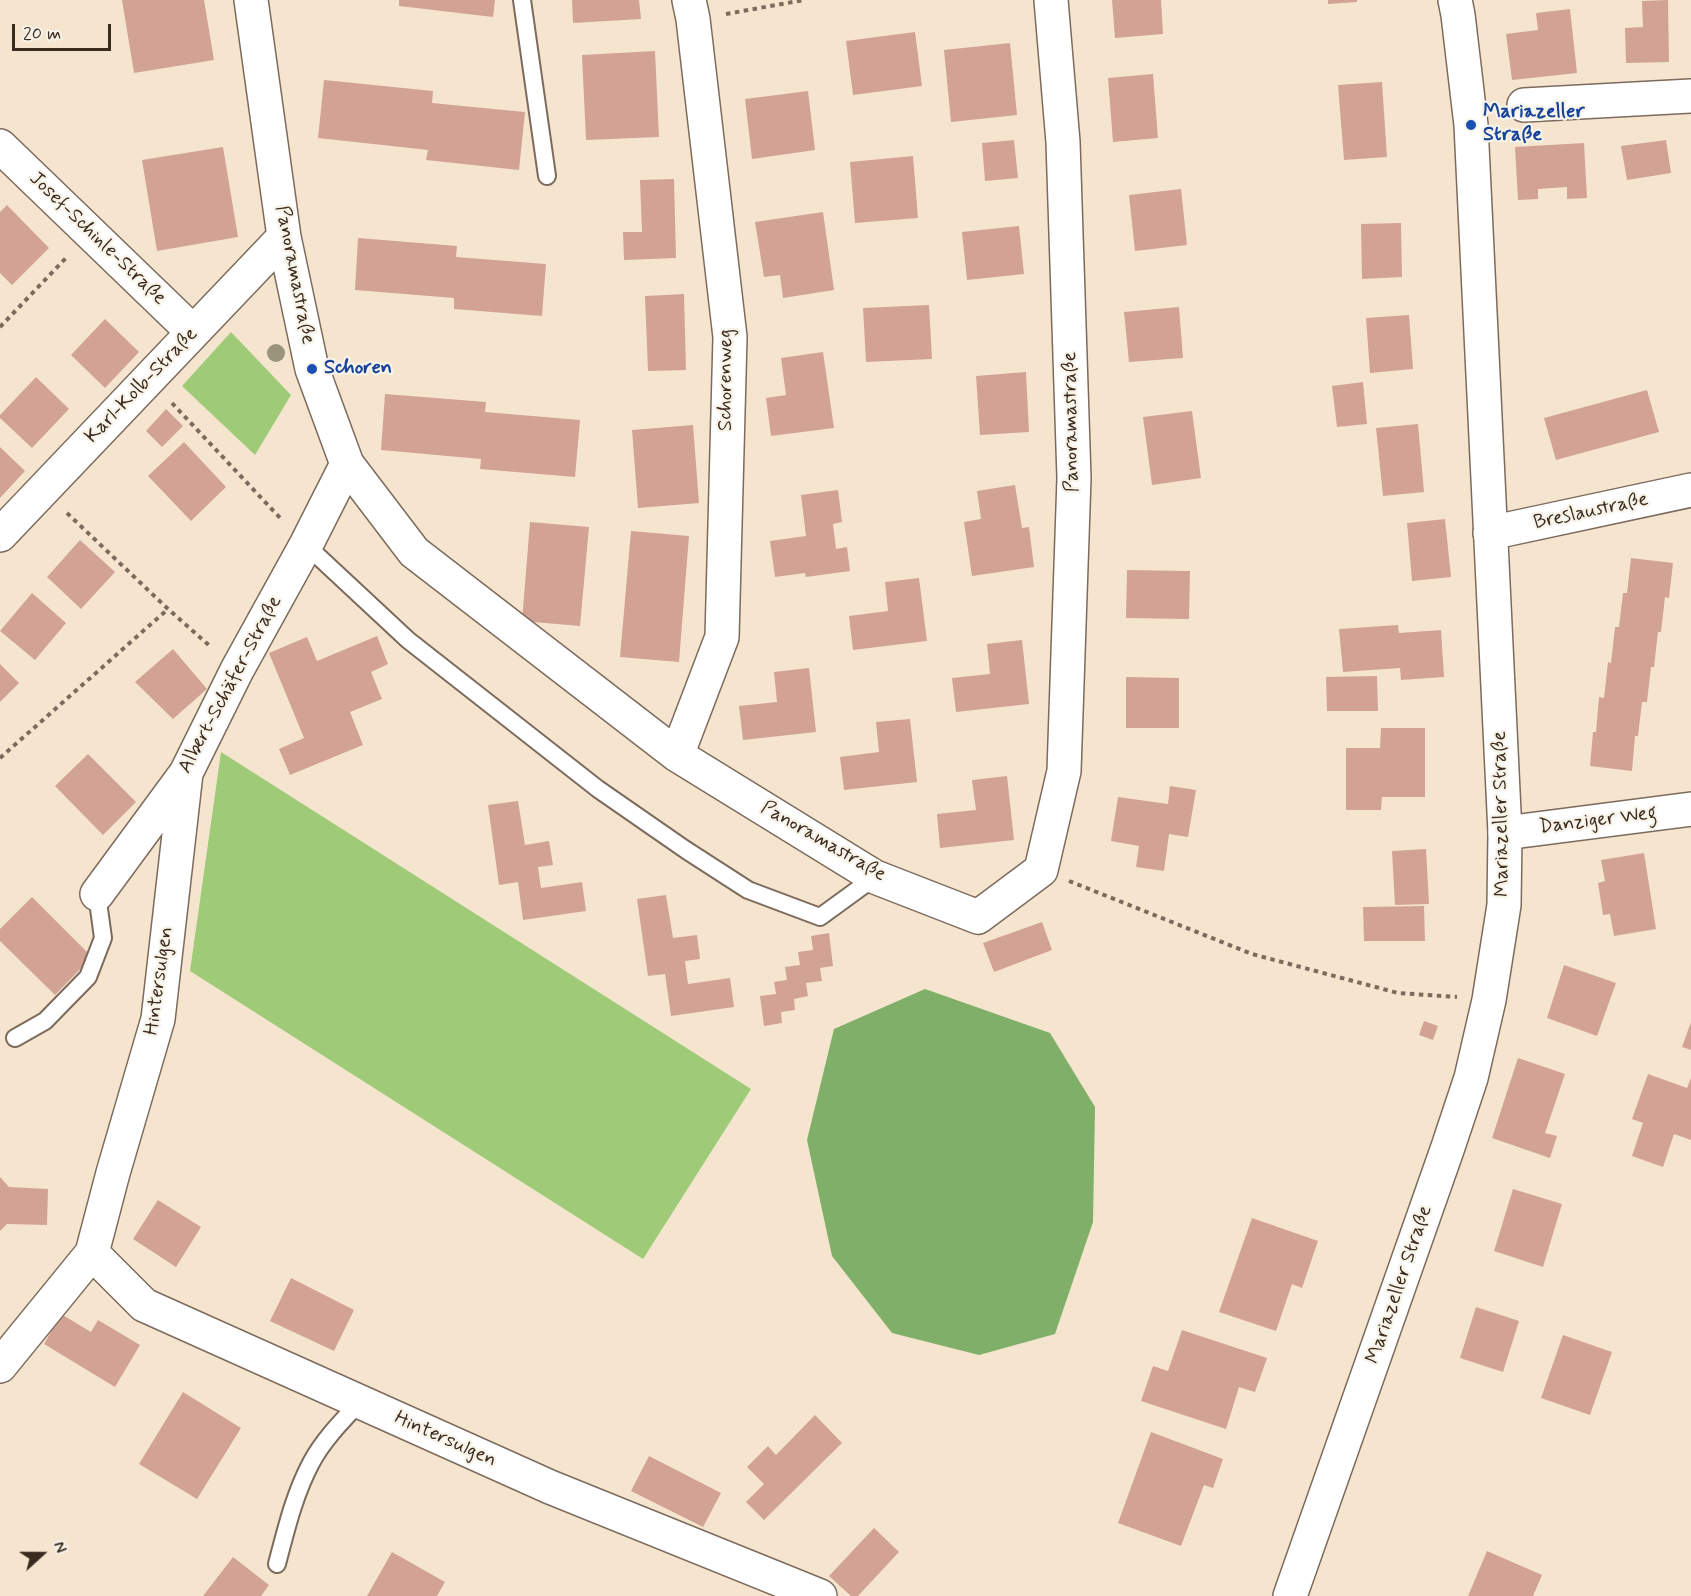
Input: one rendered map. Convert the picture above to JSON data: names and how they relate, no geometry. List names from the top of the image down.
{
  "streets": {
    "street": [
      "Josef-Schinle-Straße",
      "Panoramastraße",
      "Schorenweg",
      "Karl-Kolb-Straße",
      "Breslaustraße",
      "Albert-Schäfer-Straße",
      "Mariazeller Straße",
      "Danziger Weg",
      "Hintersulgen"
    ]
  },
  "crossings": [
    ["Josef-Schinle-Straße", "Karl-Kolb-Straße"],
    ["Panoramastraße", "Schorenweg"],
    ["Panoramastraße", "Karl-Kolb-Straße"],
    ["Panoramastraße", "Albert-Schäfer-Straße"],
    ["Breslaustraße", "Mariazeller Straße"],
    ["Albert-Schäfer-Straße", "Hintersulgen"],
    ["Mariazeller Straße", "Danziger Weg"]
  ],
  "places": ["Mariazeller Straße", "Schoren"],
  "scale_bar": "20 m",
  "north": "right"
}
